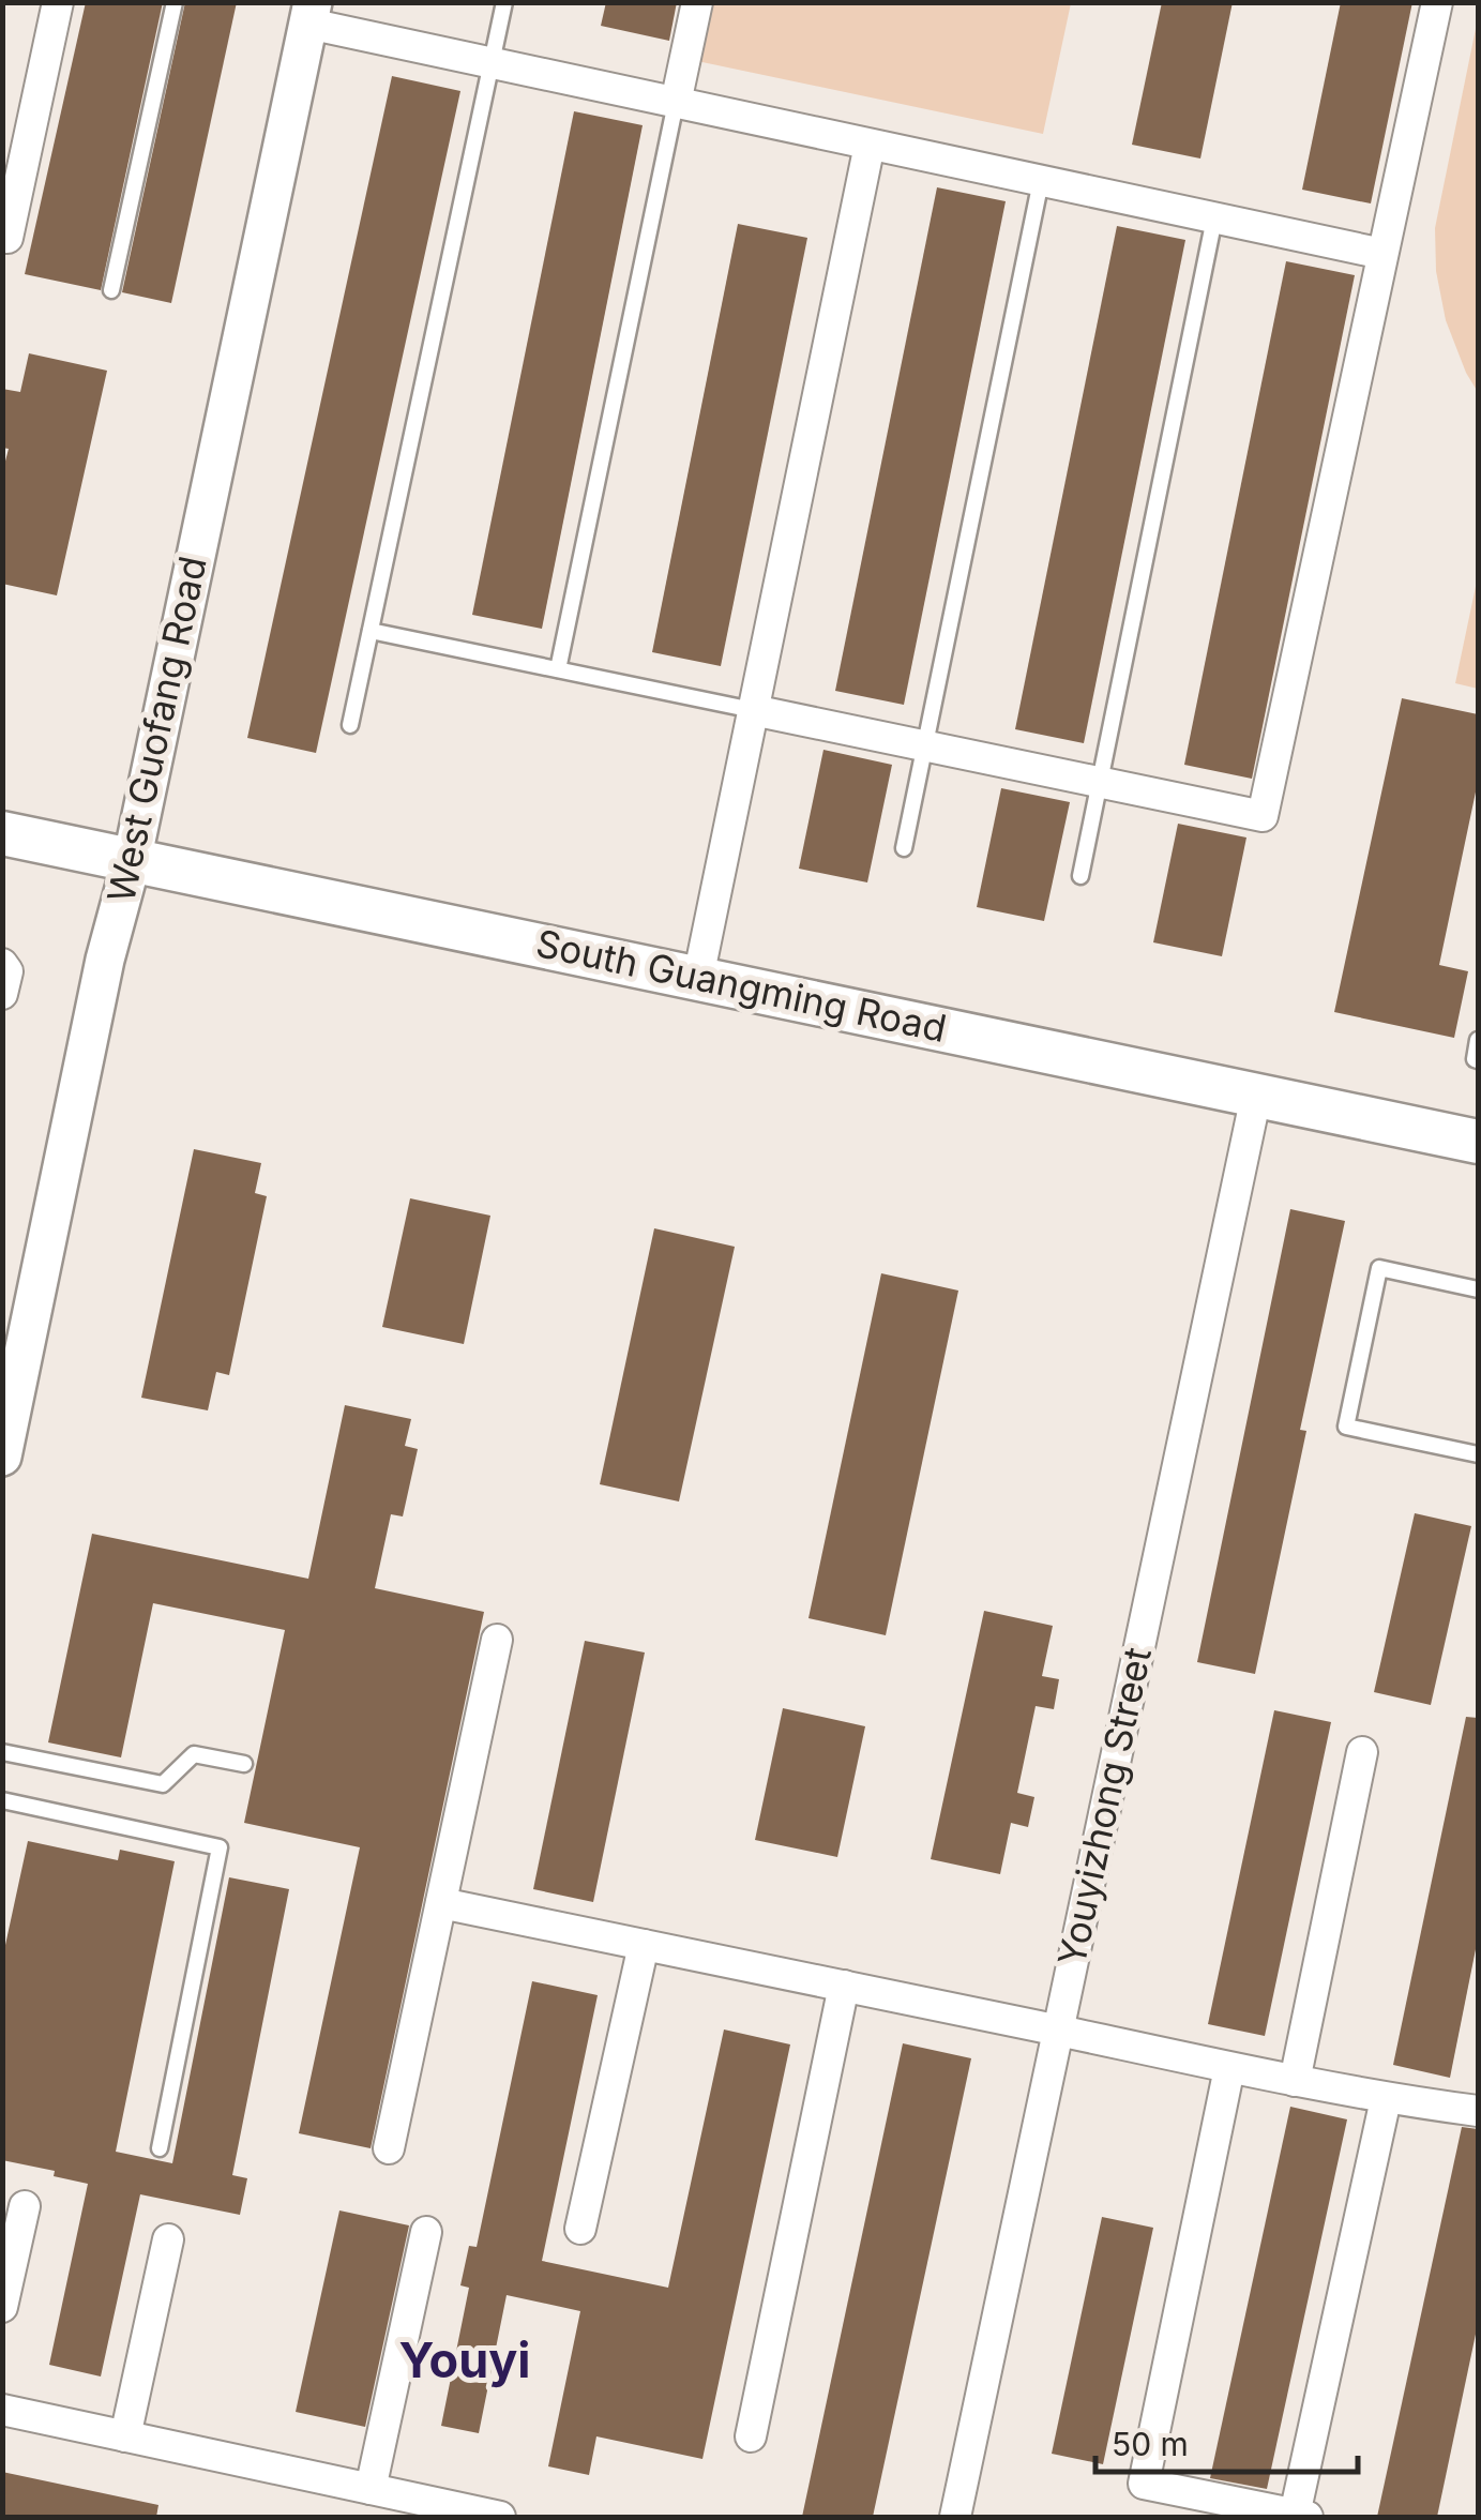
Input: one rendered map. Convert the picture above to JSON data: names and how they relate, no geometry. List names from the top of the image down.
{
  "streets": {
    "main road": ["South Guangming Road"],
    "street": ["West Guofang Road", "Youyizhong Street"]
  },
  "crossings": [
    ["West Guofang Road", "South Guangming Road"],
    ["South Guangming Road", "Youyizhong Street"]
  ],
  "districts": ["Youyi"],
  "scale_bar": "50 m"
}
